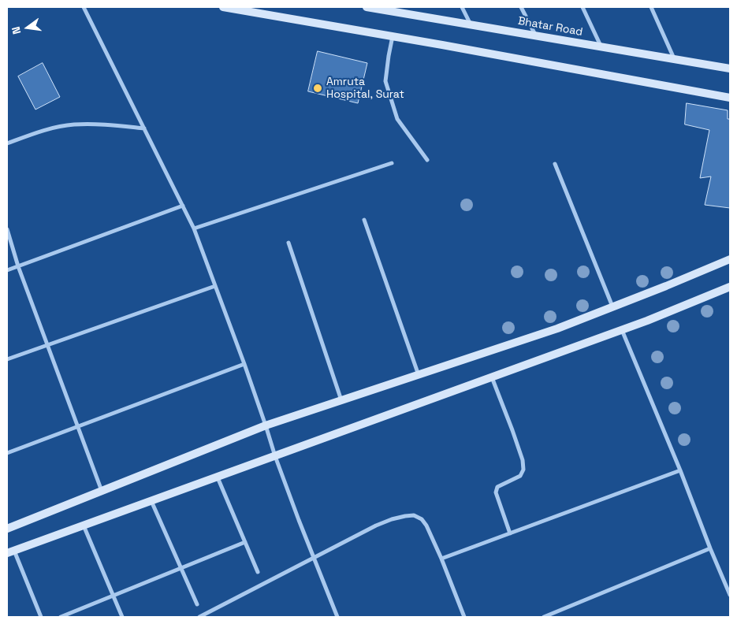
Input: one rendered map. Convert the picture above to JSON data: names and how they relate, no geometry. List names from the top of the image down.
{
  "streets": {
    "street": ["Bhatar Road"]
  },
  "places": ["Amruta Hospital, Surat"],
  "north": "left"
}
